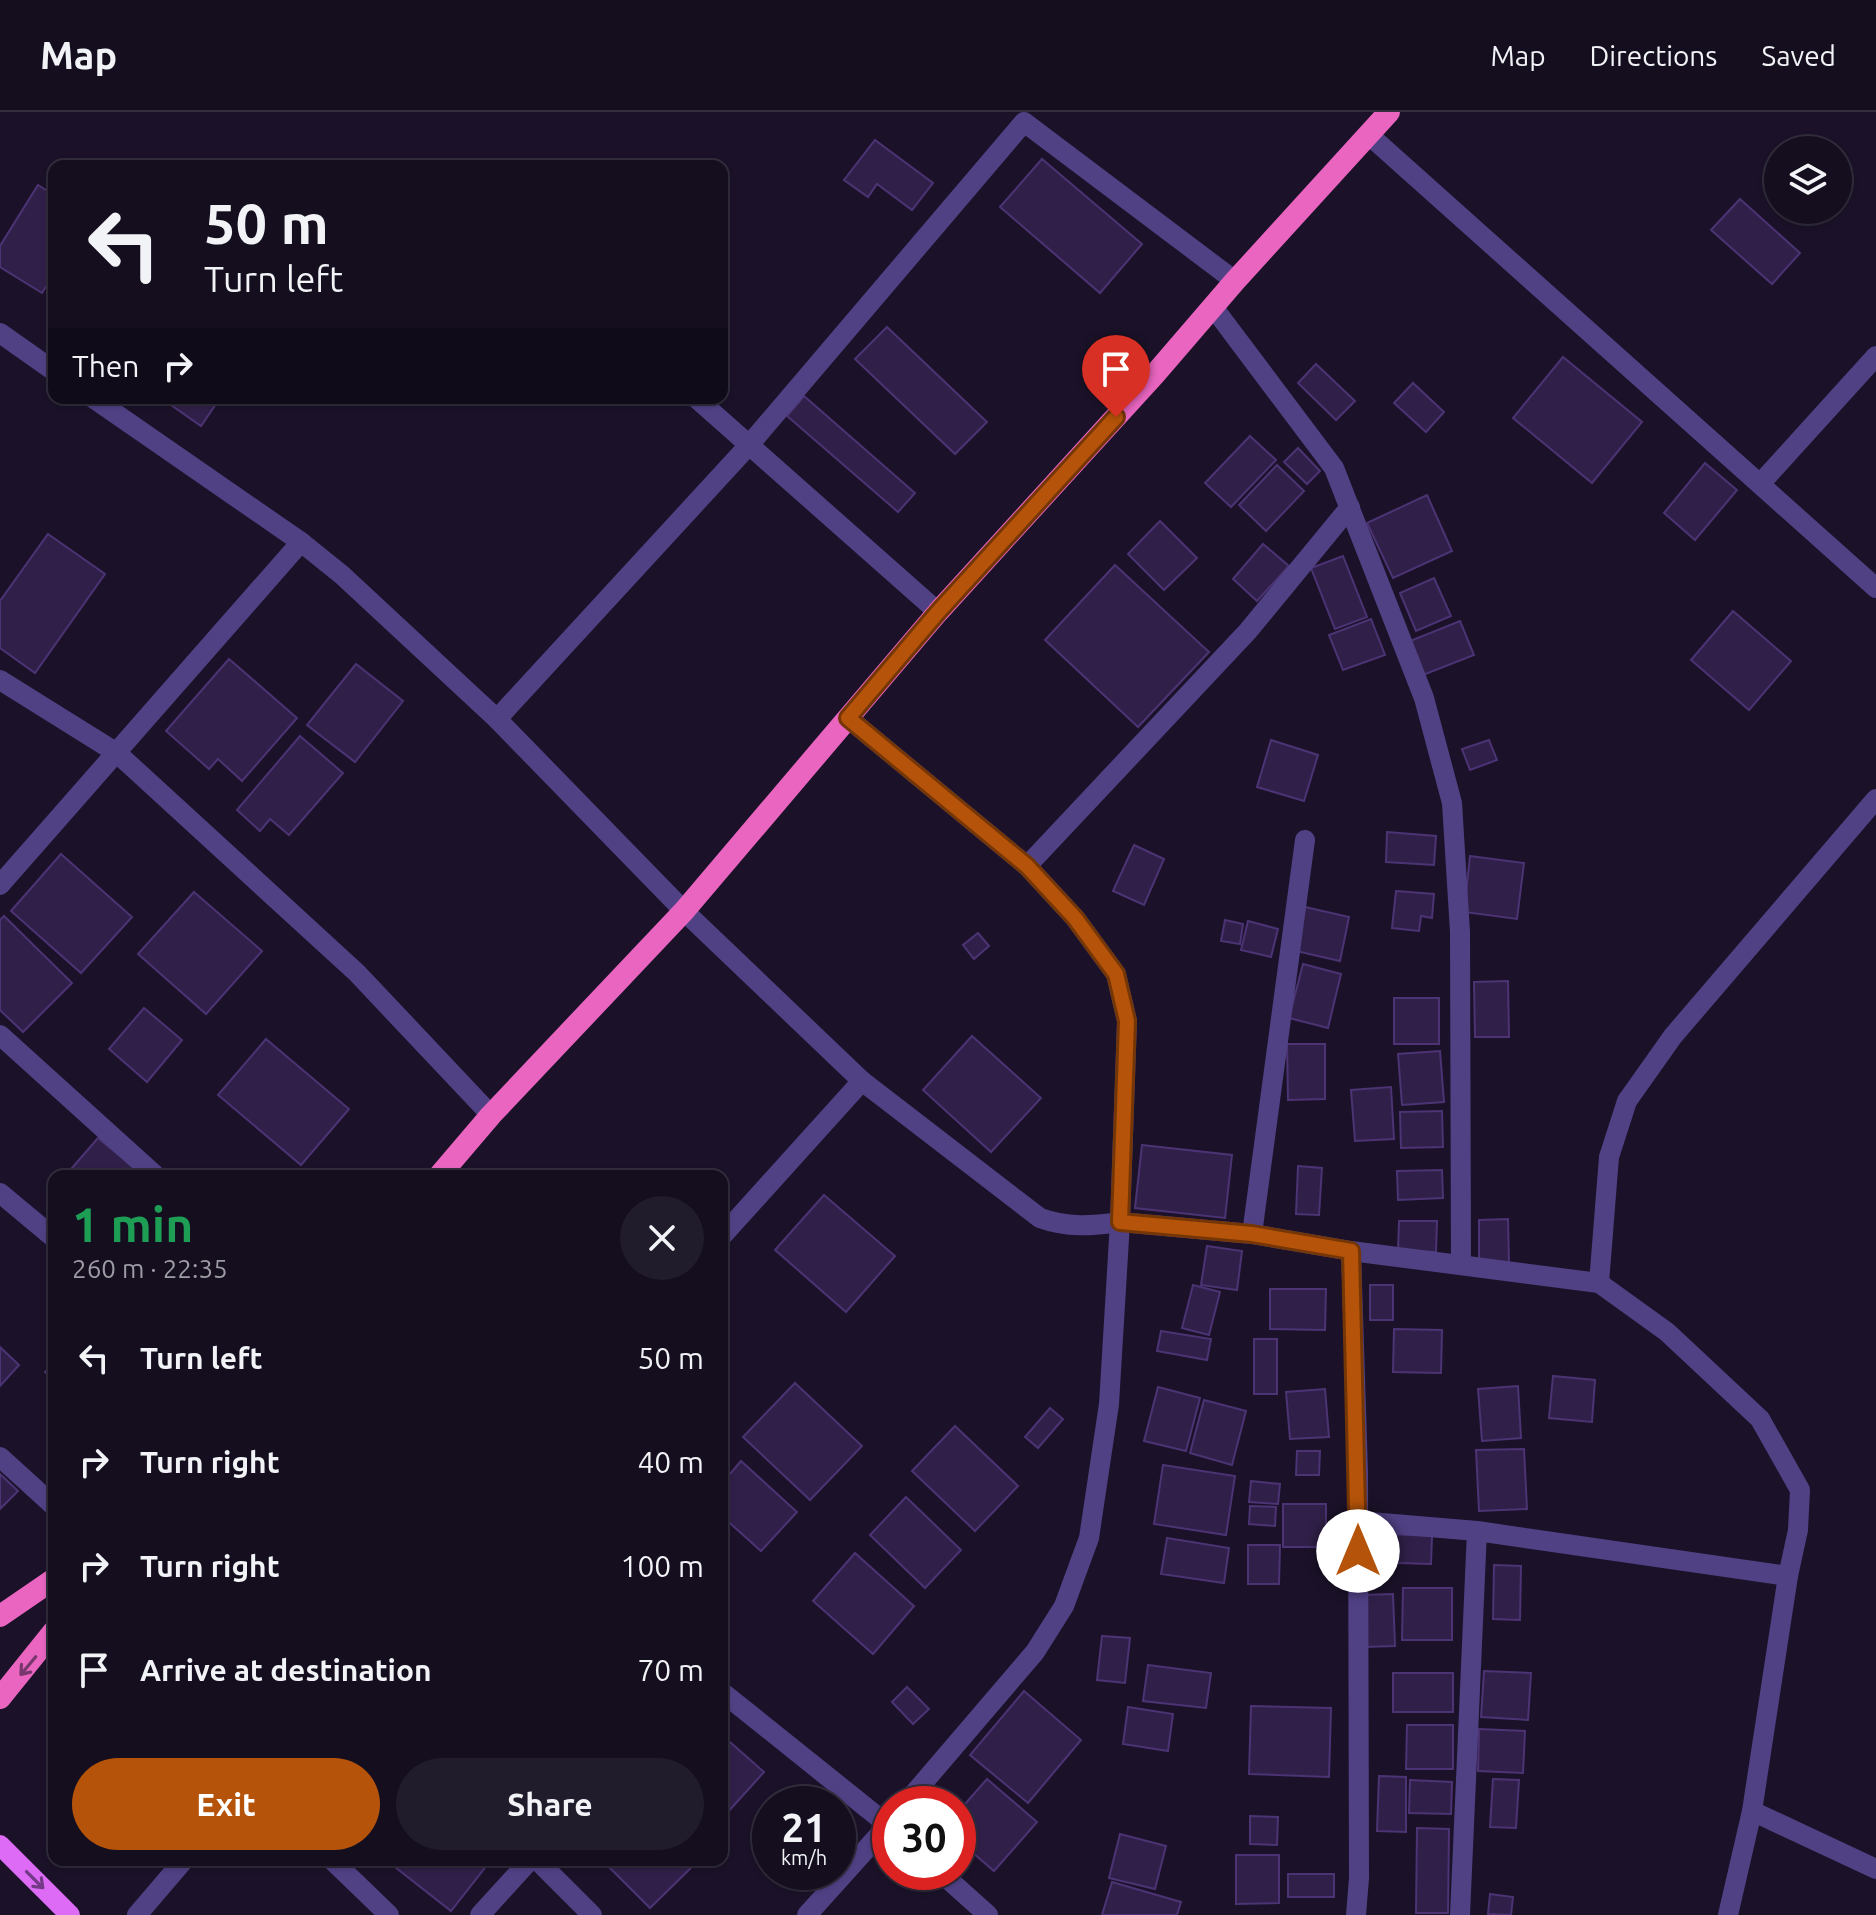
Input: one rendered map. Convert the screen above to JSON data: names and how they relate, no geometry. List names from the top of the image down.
{
  "page": {
    "header": "Map",
    "nav": ["Map", "Directions", "Saved"],
    "turn": ["50 m", "Turn left"],
    "then": "Then",
    "heading": ["1 min", "260 m · 22:35"],
    "list": [
      {
        "name": "Turn left",
        "value": "50 m"
      },
      {
        "name": "Turn right",
        "value": "40 m"
      },
      {
        "name": "Turn right",
        "value": "100 m"
      },
      {
        "name": "Arrive at destination",
        "value": "70 m"
      }
    ],
    "buttons": ["Exit", "Share"],
    "speed": "21 km/h",
    "limit": "30"
  }
}
